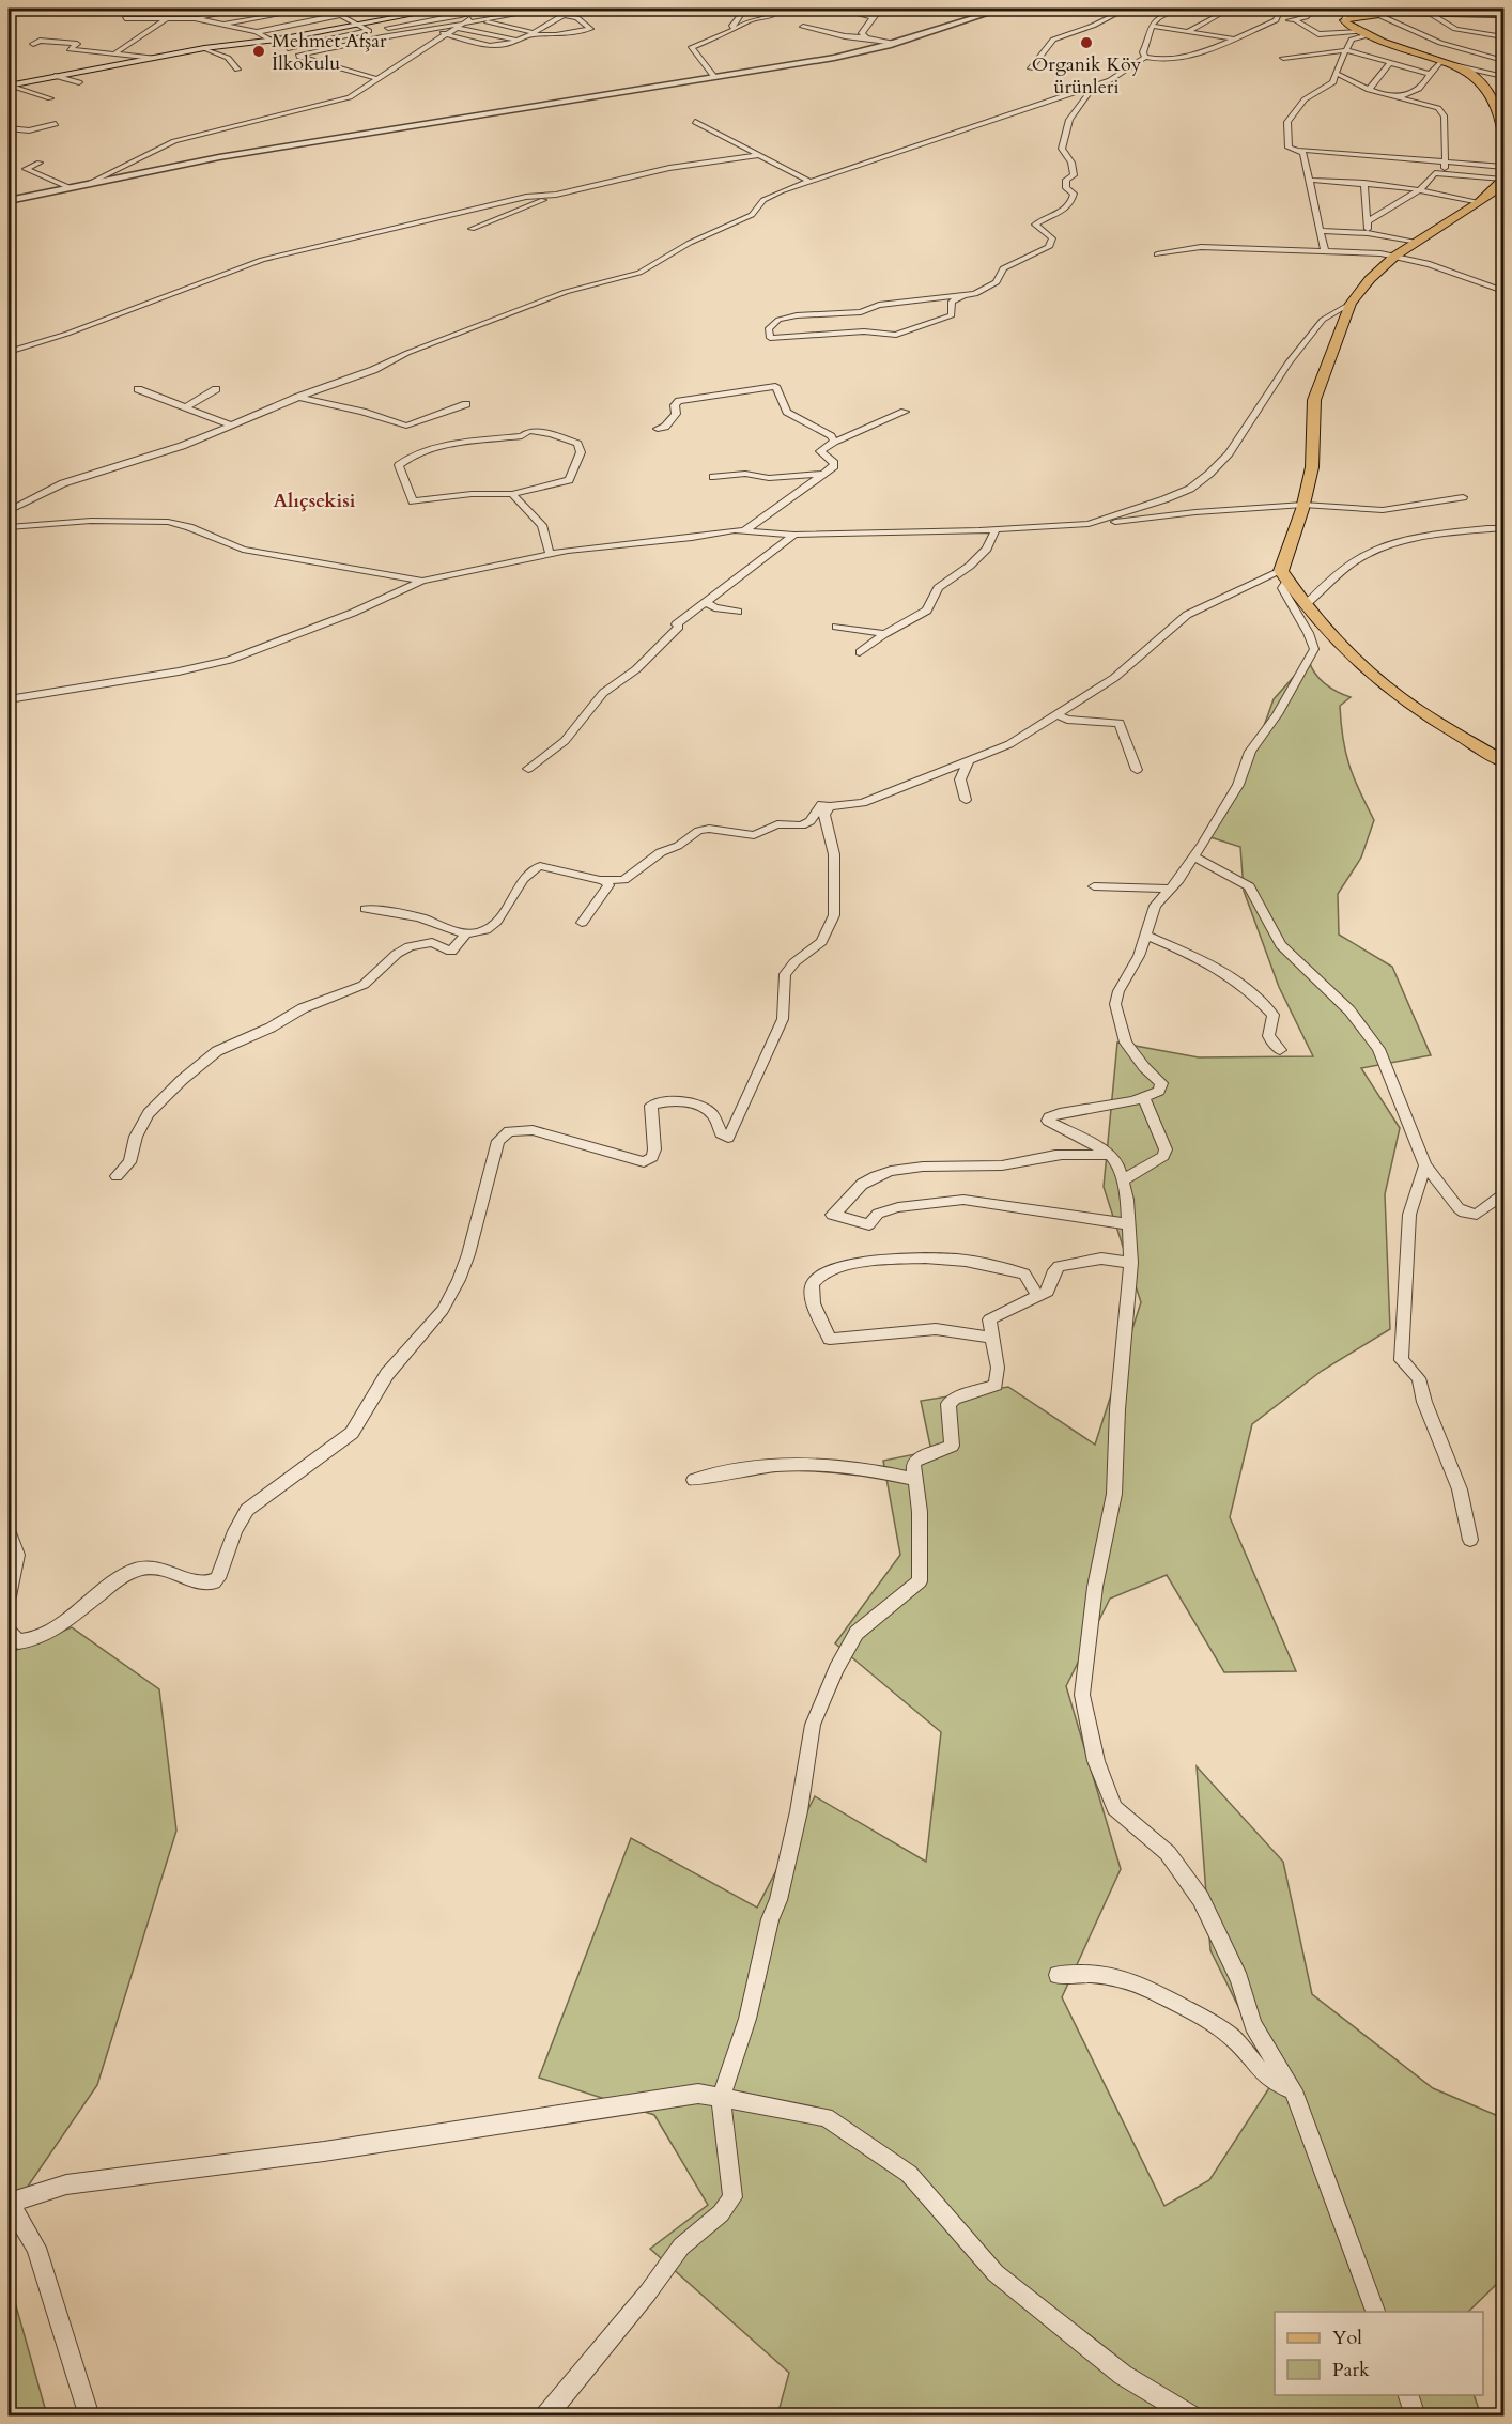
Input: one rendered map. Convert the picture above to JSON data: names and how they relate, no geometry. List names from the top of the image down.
{
  "districts": ["Alıçsekisi"],
  "places": ["Organik Köy ürünleri", "Mehmet Afşar İlkokulu"],
  "legend": ["Yol", "Park"]
}
